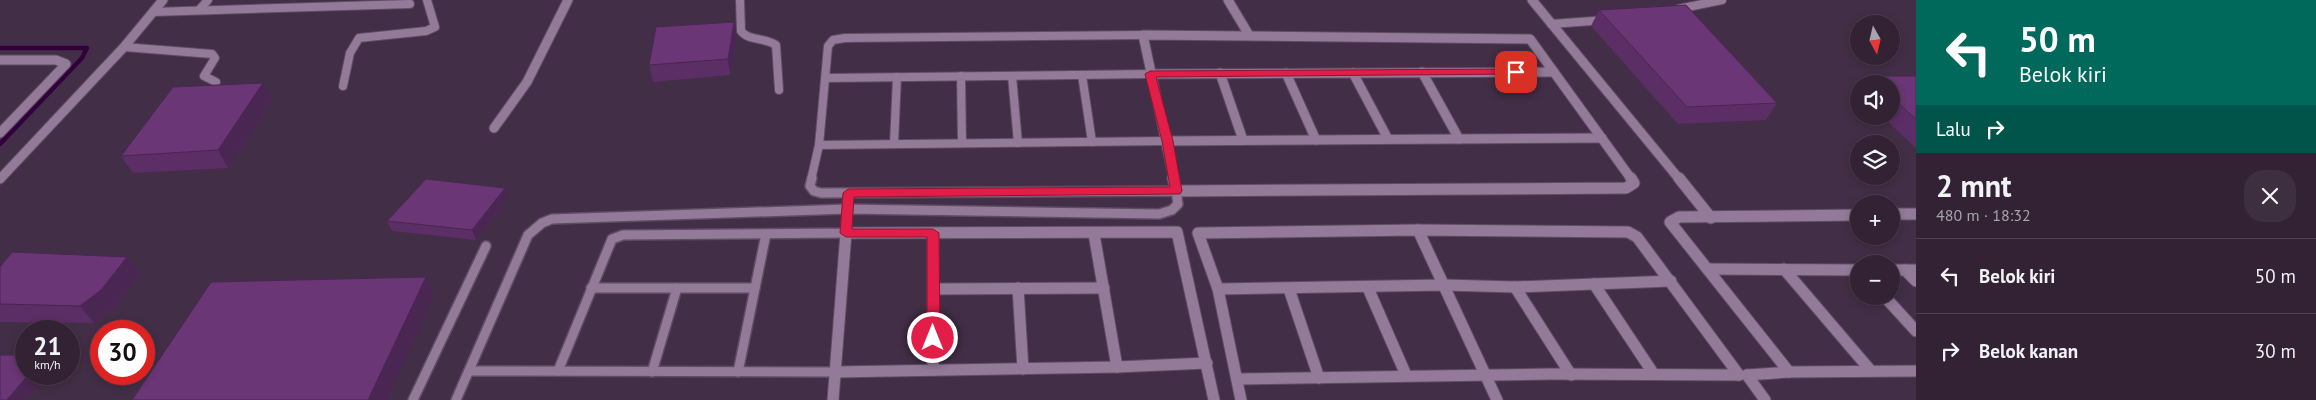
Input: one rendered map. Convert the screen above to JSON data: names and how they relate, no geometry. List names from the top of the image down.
{
  "north": "bottom",
  "page": {
    "turn": ["50 m", "Belok kiri"],
    "map_buttons": ["+", "−"],
    "then": "Lalu",
    "heading": ["2 mnt", "480 m · 18:32"],
    "list": [
      {
        "name": "Belok kiri",
        "value": "50 m"
      },
      {
        "name": "Belok kanan",
        "value": "30 m"
      }
    ],
    "speed": "21 km/h",
    "limit": "30"
  }
}
